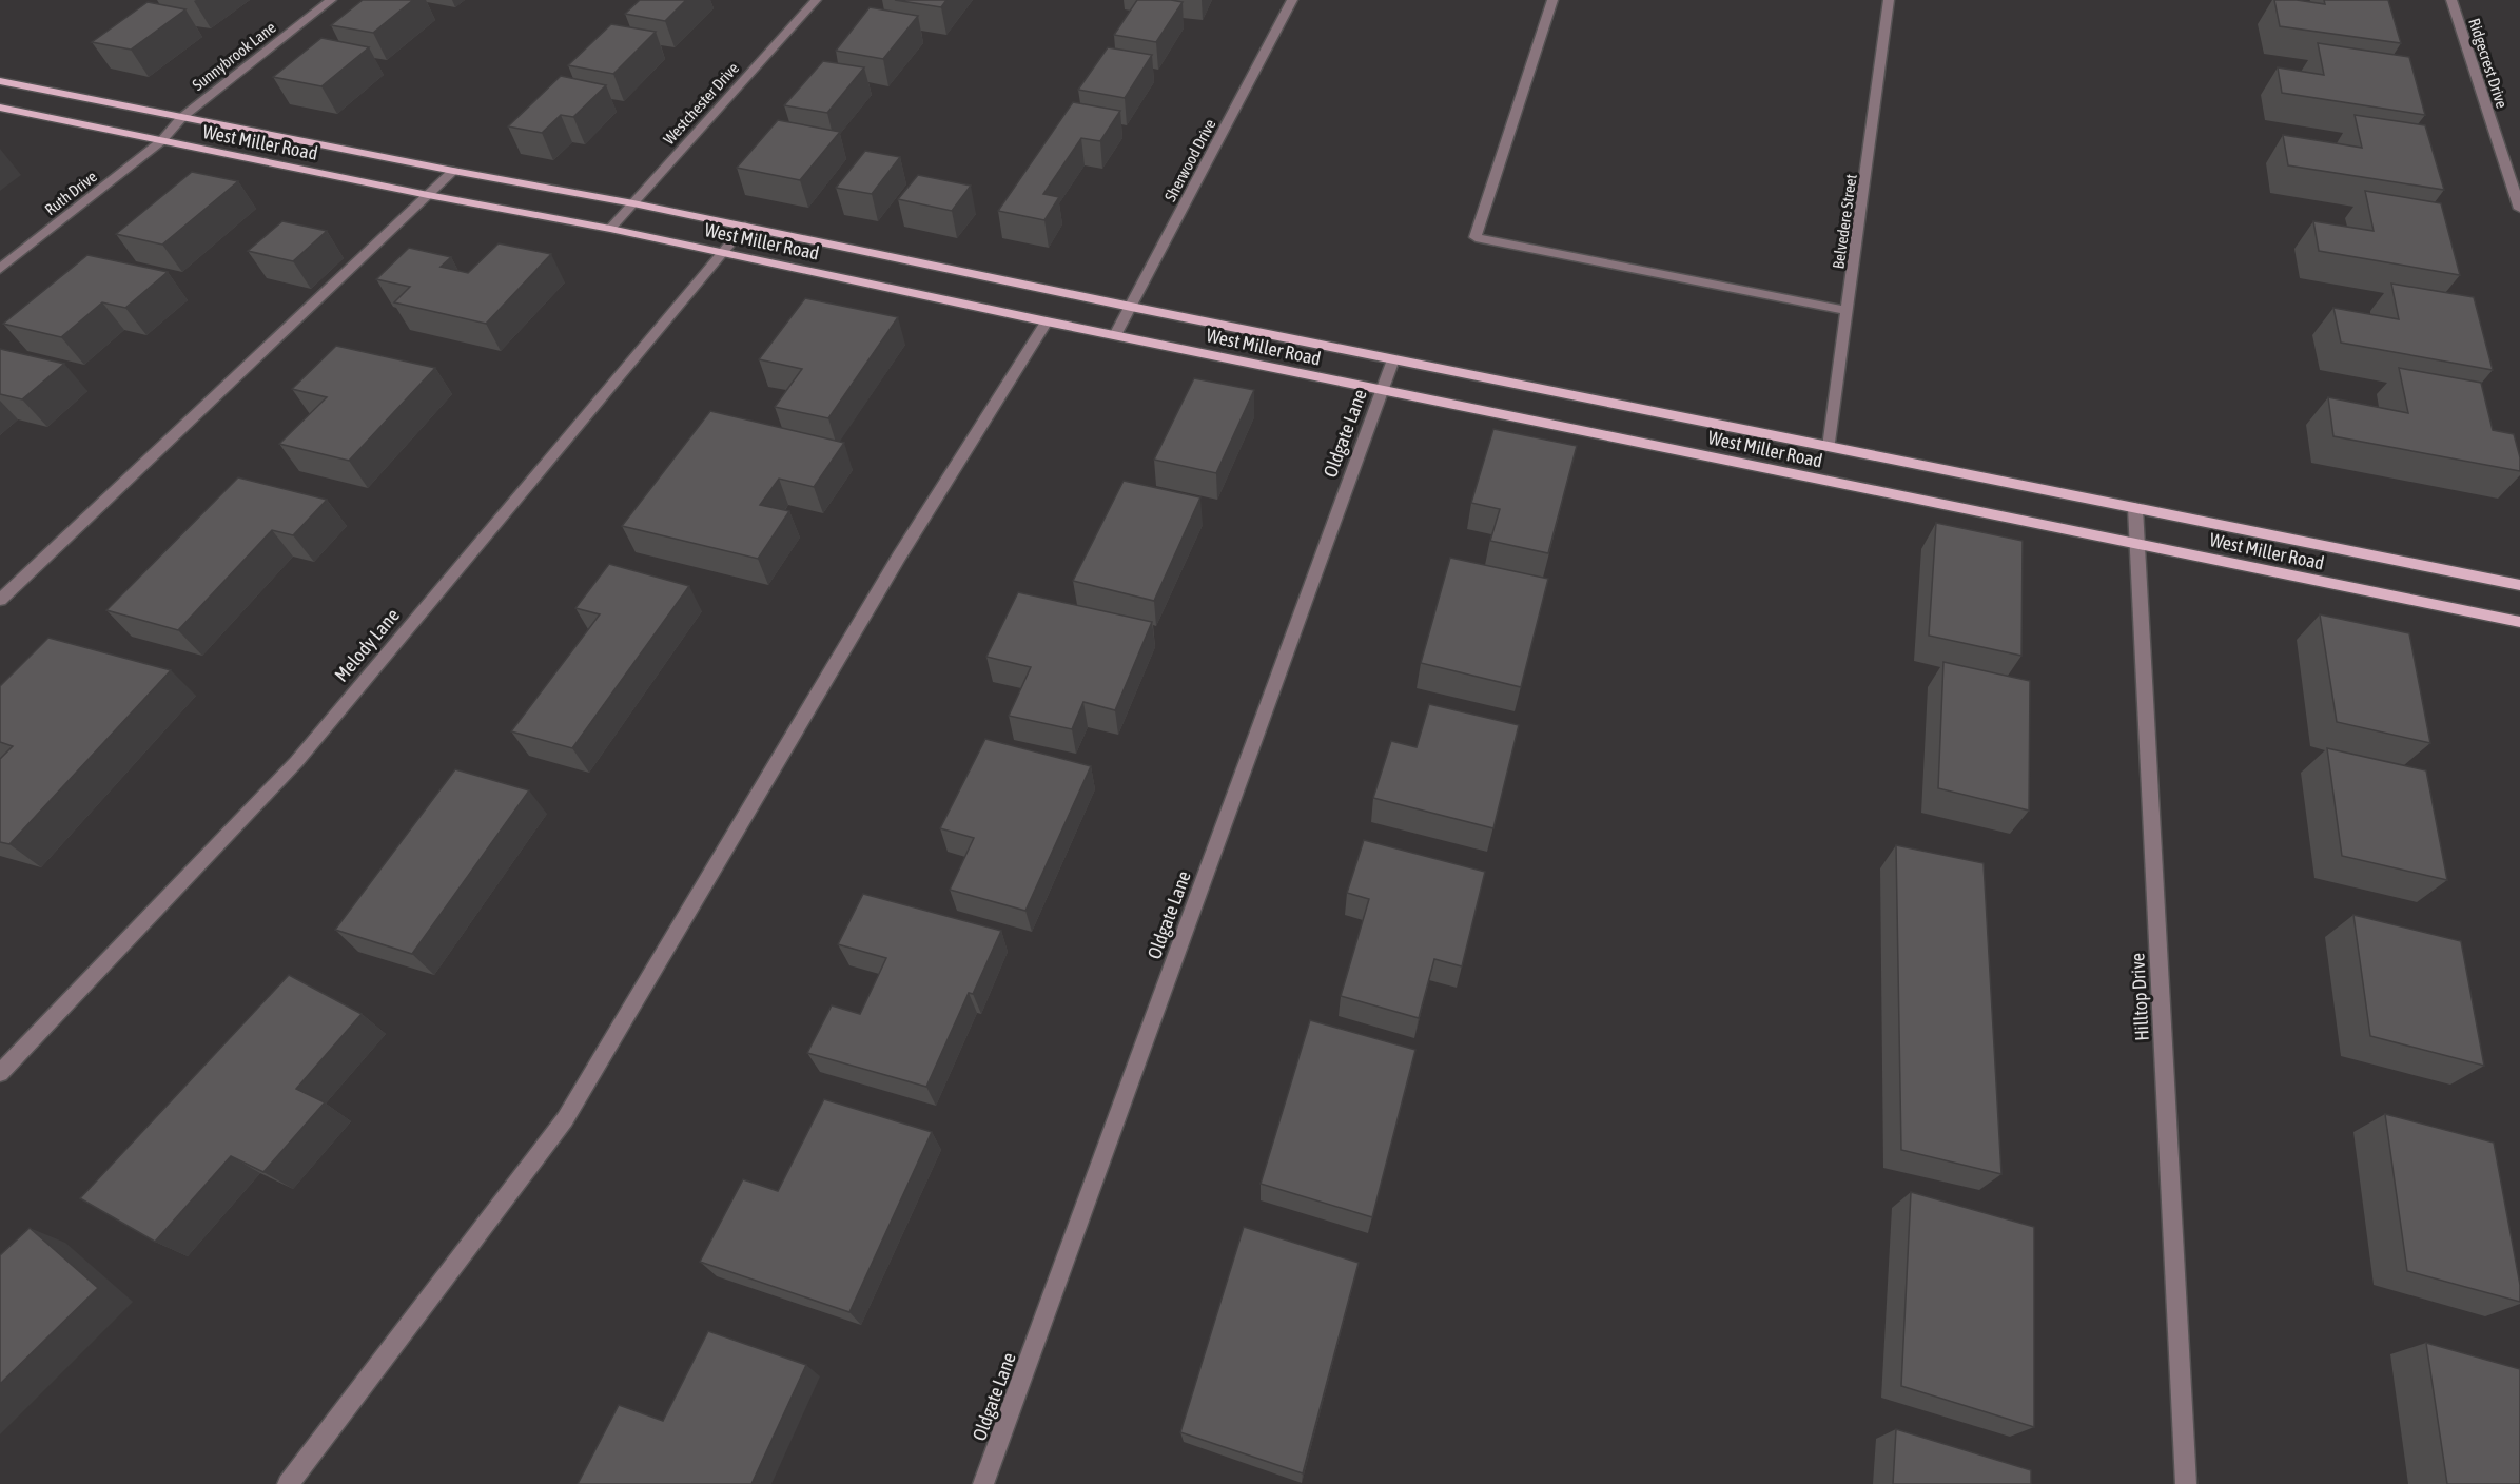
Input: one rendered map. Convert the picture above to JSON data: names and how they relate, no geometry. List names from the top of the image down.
{
  "streets": {
    "main road": ["West Miller Road"],
    "street": [
      "Sunnybrook Lane",
      "Ridgecrest Drive",
      "Westchester Drive",
      "Sherwood Drive",
      "Ruth Drive",
      "Belvedere Street",
      "Oldgate Lane",
      "Melody Lane",
      "Hilltop Drive"
    ]
  },
  "crossings": [
    ["Sunnybrook Lane", "West Miller Road"],
    ["Sunnybrook Lane", "Ruth Drive"],
    ["Westchester Drive", "West Miller Road"],
    ["West Miller Road", "Sherwood Drive"],
    ["West Miller Road", "Ruth Drive"],
    ["West Miller Road", "Belvedere Street"],
    ["West Miller Road", "Oldgate Lane"],
    ["West Miller Road", "Melody Lane"],
    ["West Miller Road", "Hilltop Drive"]
  ]
}
